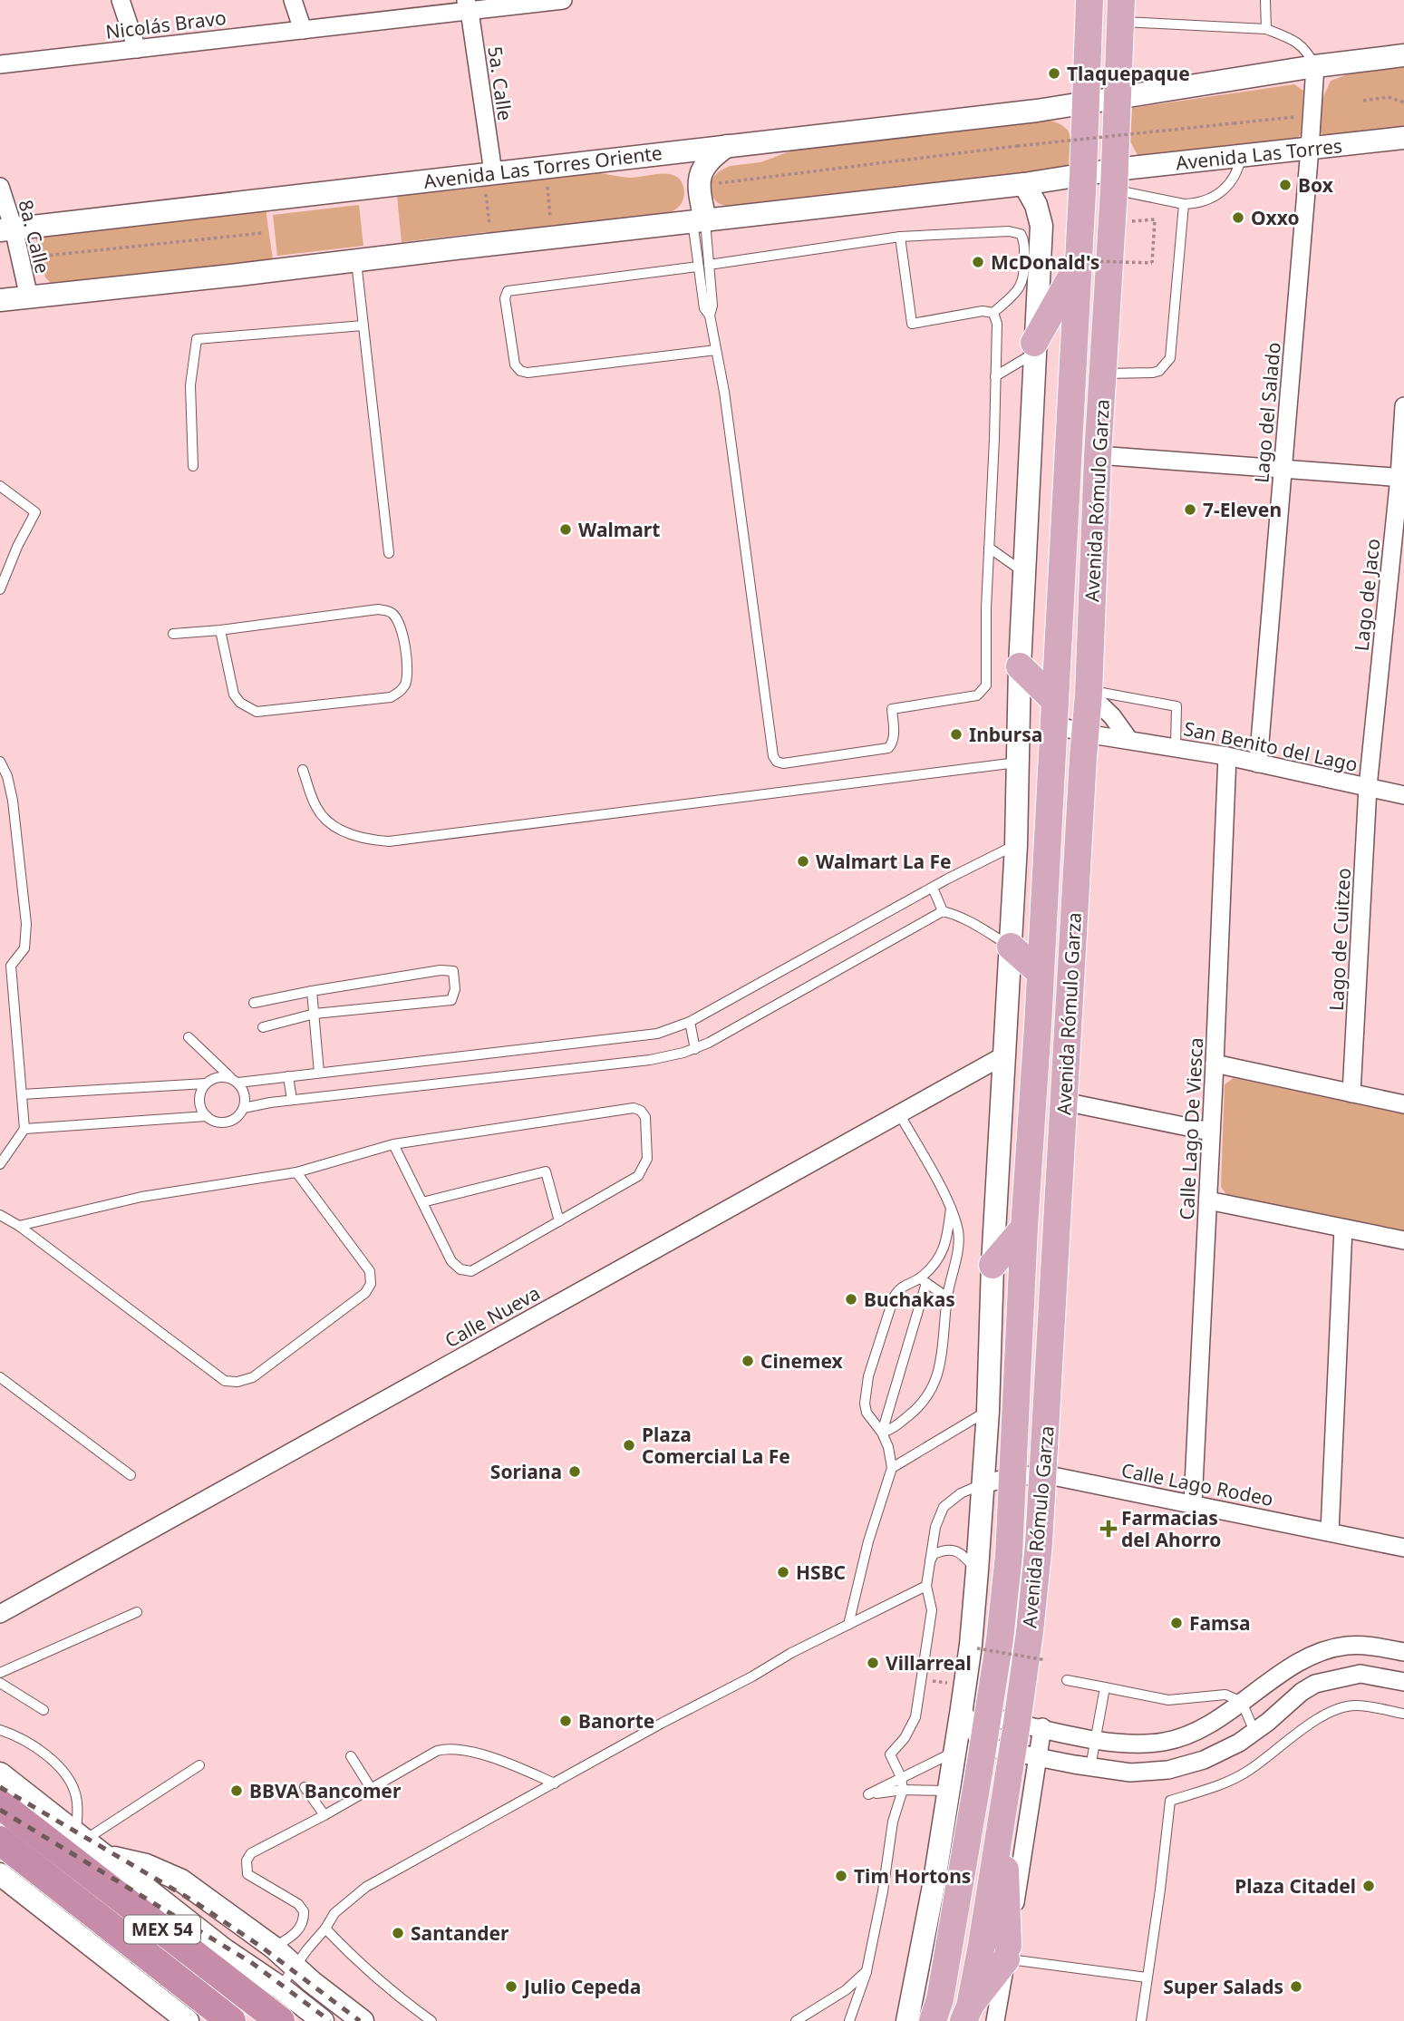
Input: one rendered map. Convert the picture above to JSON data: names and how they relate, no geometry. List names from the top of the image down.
{
  "streets": {
    "highway": ["MEX 54"],
    "main road": ["Avenida Rómulo Garza"],
    "street": [
      "Nicolás Bravo",
      "5a. Calle",
      "Avenida Las Torres",
      "Avenida Las Torres Oriente",
      "8a. Calle",
      "Lago del Salado",
      "Lago de Jaco",
      "San Benito del Lago",
      "Lago de Cuitzeo",
      "Calle Lago De Viesca",
      "Calle Nueva",
      "Calle Lago Rodeo"
    ]
  },
  "crossings": [
    ["Nicolás Bravo", "5a. Calle"],
    ["5a. Calle", "Avenida Las Torres Oriente"],
    ["Avenida Las Torres", "Lago del Salado"],
    ["Avenida Las Torres", "Avenida Rómulo Garza"],
    ["Avenida Las Torres Oriente", "8a. Calle"],
    ["Avenida Las Torres Oriente", "Avenida Rómulo Garza"],
    ["Lago del Salado", "San Benito del Lago"],
    ["Avenida Rómulo Garza", "San Benito del Lago"],
    ["Avenida Rómulo Garza", "Calle Lago Rodeo"],
    ["Lago de Jaco", "San Benito del Lago"],
    ["Lago de Jaco", "Lago de Cuitzeo"],
    ["San Benito del Lago", "Lago de Cuitzeo"],
    ["San Benito del Lago", "Calle Lago De Viesca"],
    ["Calle Lago De Viesca", "Calle Lago Rodeo"]
  ],
  "places": {
    "other": [
      "Tlaquepaque",
      "Box",
      "Oxxo",
      "McDonald's",
      "7-Eleven",
      "Walmart",
      "Inbursa",
      "Walmart La Fe",
      "Buchakas",
      "Cinemex",
      "Plaza Comercial La Fe",
      "Soriana",
      "HSBC",
      "Famsa",
      "Villarreal",
      "Banorte",
      "BBVA Bancomer",
      "Tim Hortons",
      "Plaza Citadel",
      "Santander",
      "Julio Cepeda",
      "Super Salads"
    ],
    "health": ["Farmacias del Ahorro"]
  }
}
